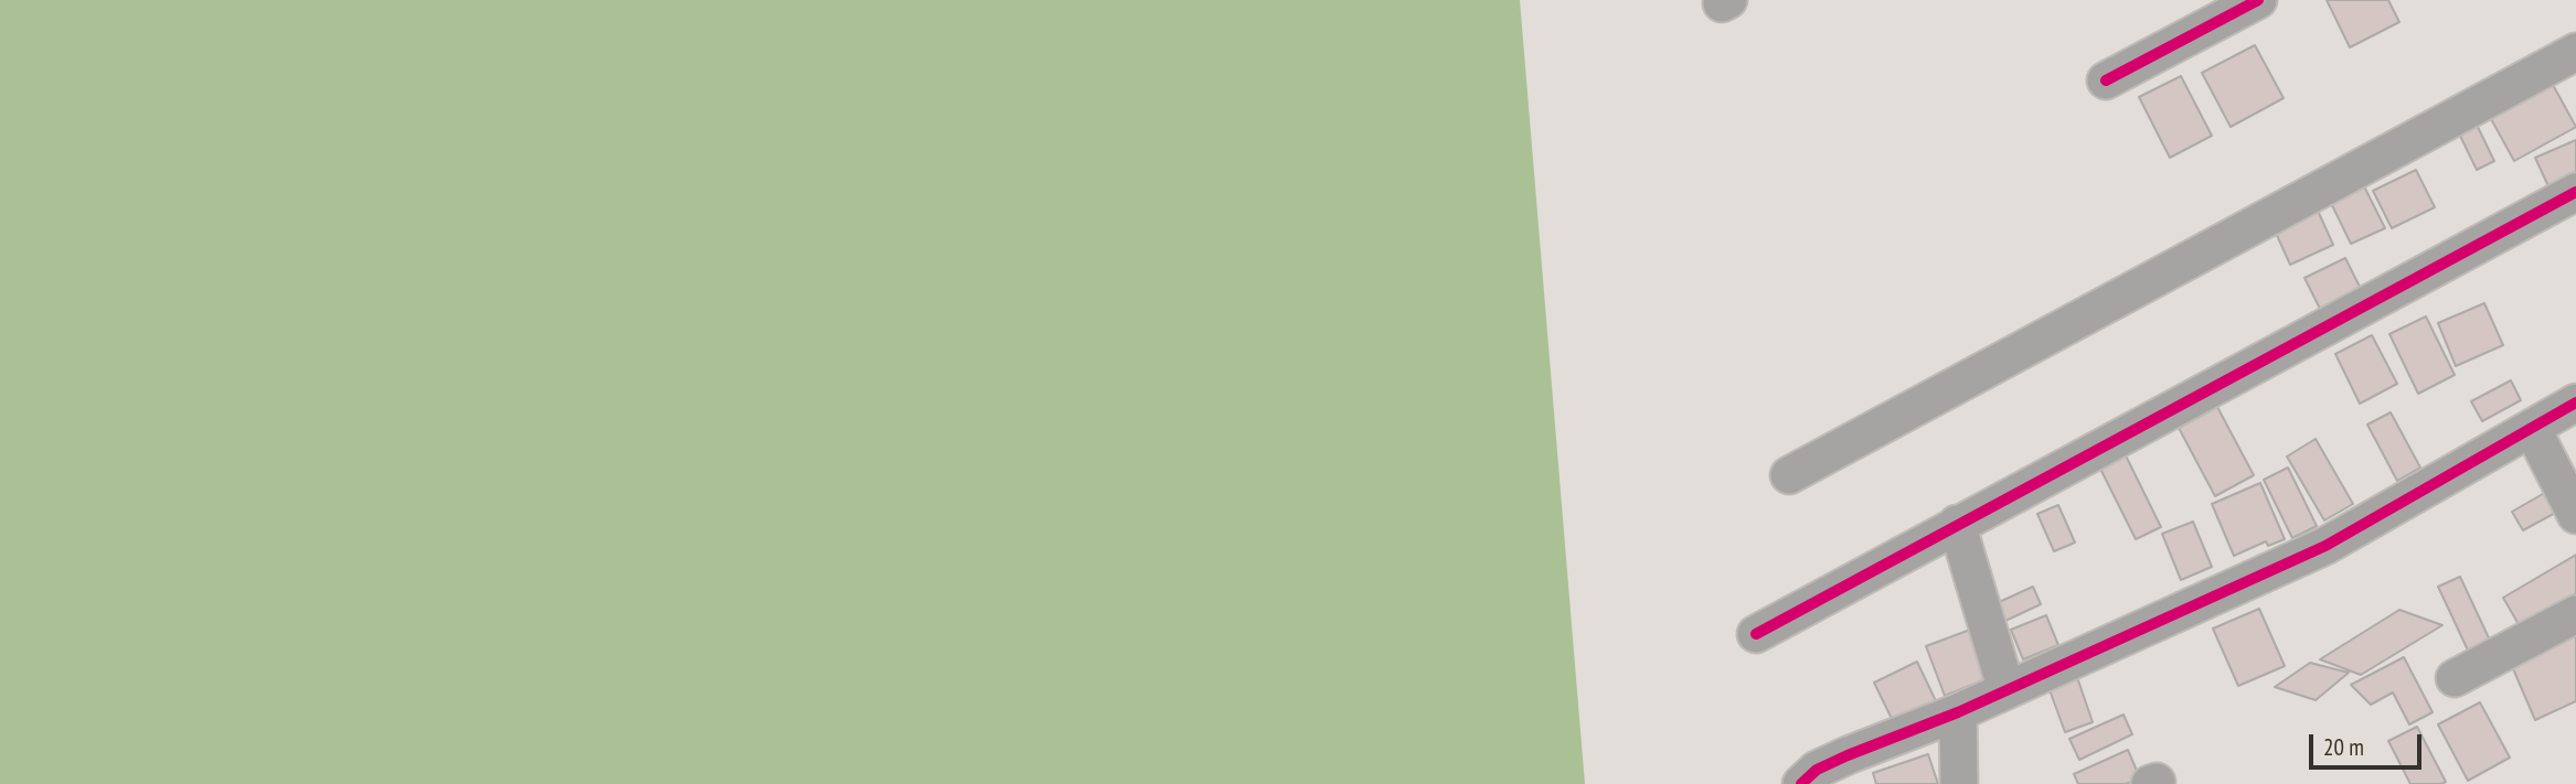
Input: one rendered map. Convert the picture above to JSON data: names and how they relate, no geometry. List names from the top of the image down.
{
  "scale_bar": "20 m"
}
